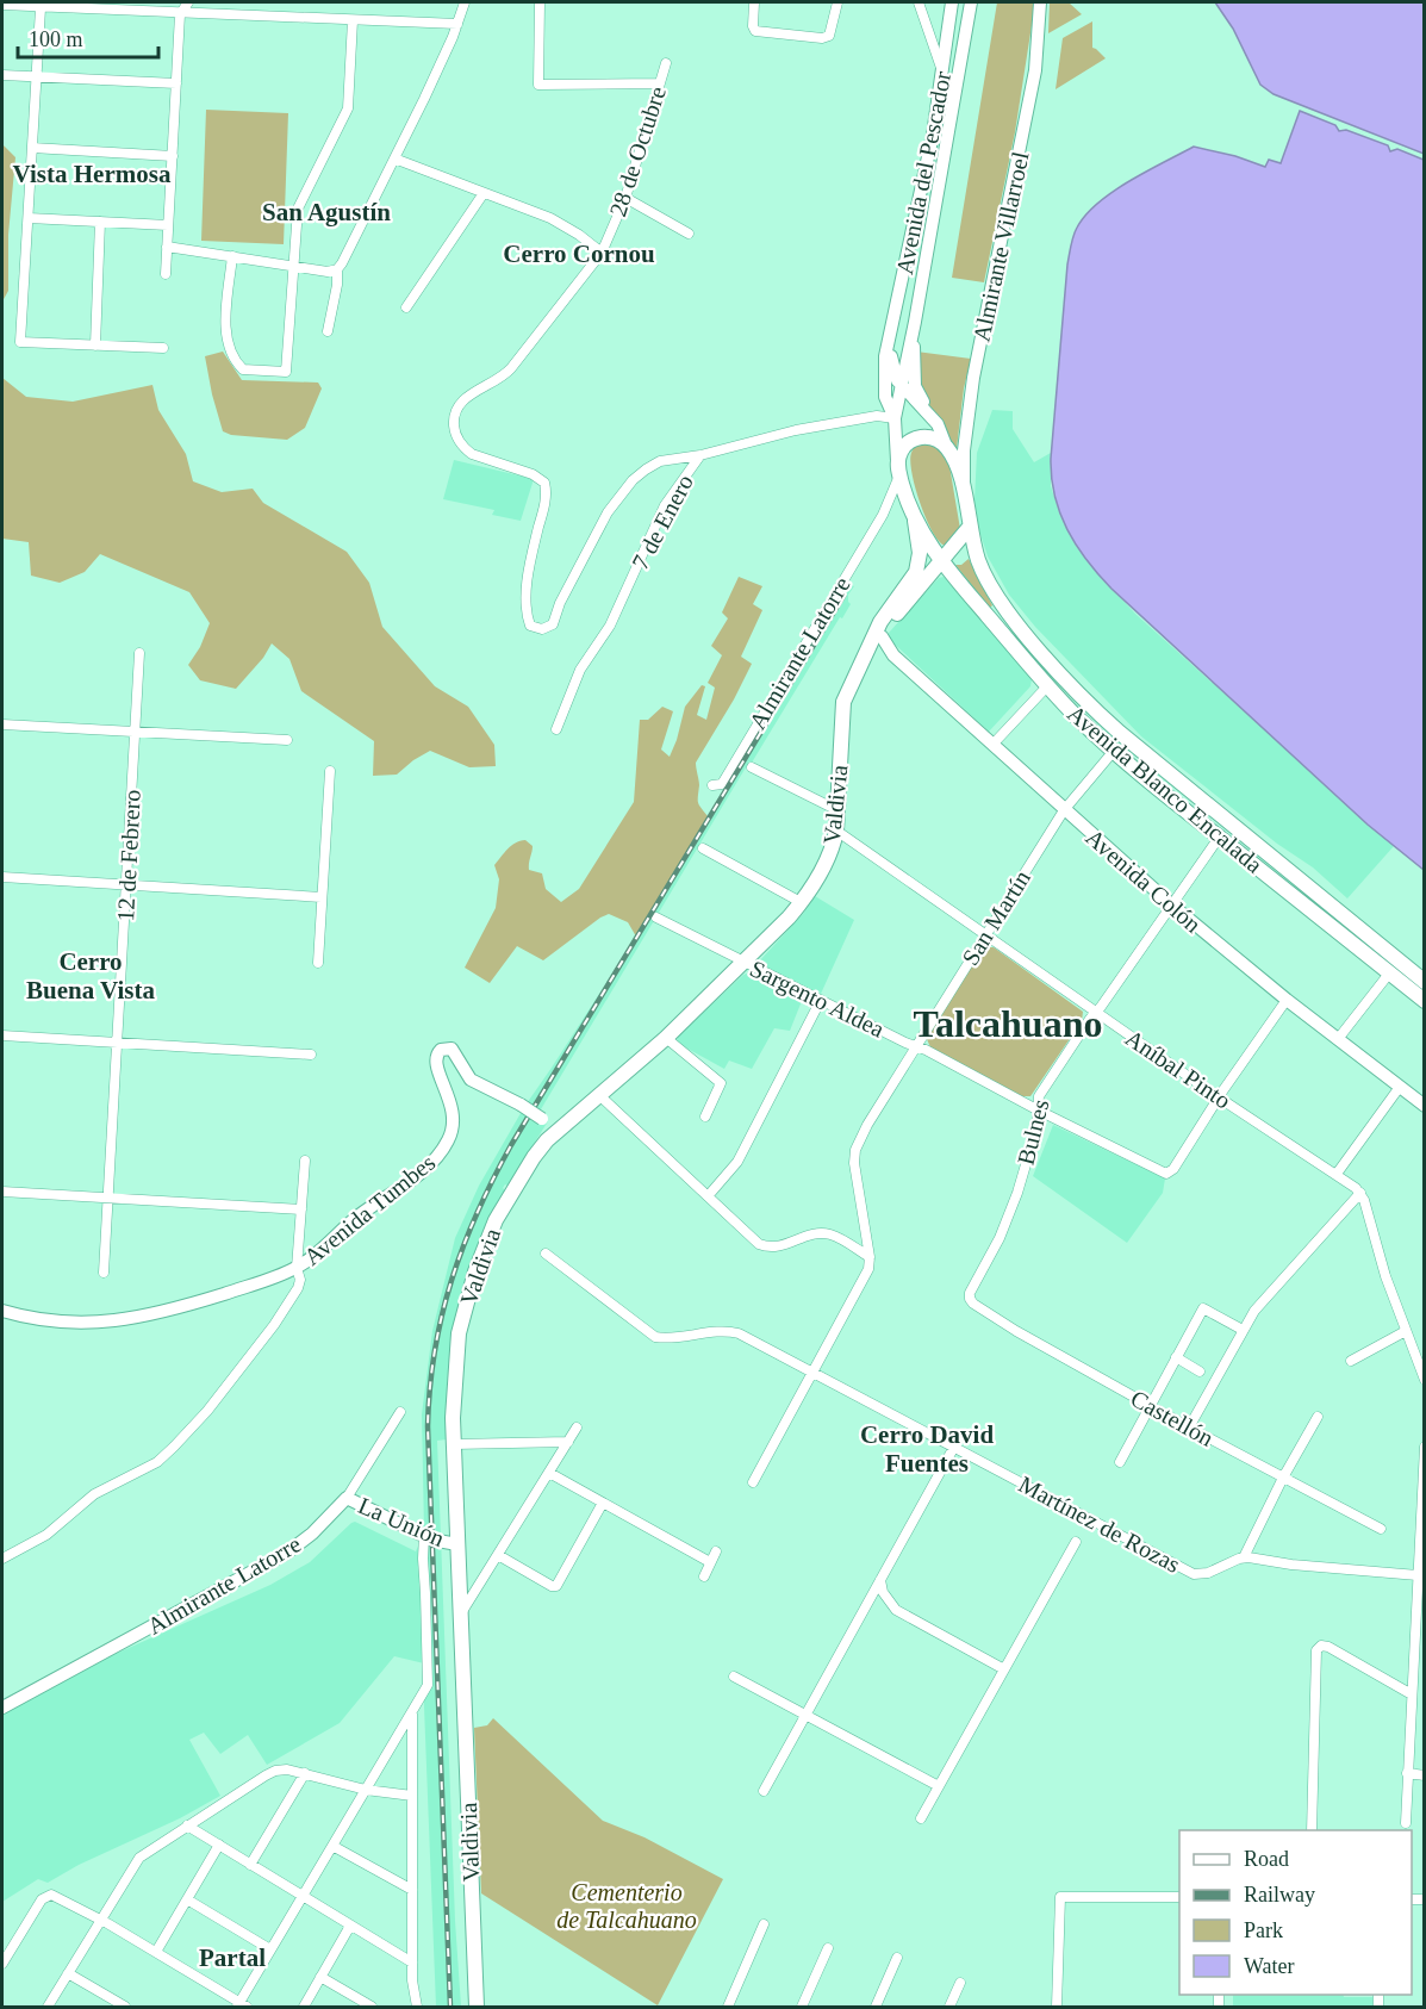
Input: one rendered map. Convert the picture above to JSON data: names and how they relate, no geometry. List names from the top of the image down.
{
  "streets": {
    "main road": [
      "Avenida del Pescador",
      "Almirante Villarroel",
      "Almirante Latorre",
      "Avenida Blanco Encalada",
      "Valdivia",
      "Avenida Colón",
      "Avenida Tumbes",
      "La Unión"
    ],
    "street": [
      "28 de Octubre",
      "7 de Enero",
      "12 de Febrero",
      "San Martín",
      "Sargento Aldea",
      "Aníbal Pinto",
      "Bulnes",
      "Castellón",
      "Martínez de Rozas"
    ]
  },
  "crossings": [
    ["28 de Octubre", "7 de Enero"],
    ["Avenida del Pescador", "7 de Enero"],
    ["Avenida del Pescador", "Avenida Blanco Encalada"],
    ["Almirante Villarroel", "Avenida Blanco Encalada"],
    ["7 de Enero", "Avenida Blanco Encalada"],
    ["Almirante Latorre", "Avenida Blanco Encalada"],
    ["Almirante Latorre", "La Unión"],
    ["Avenida Blanco Encalada", "Valdivia"],
    ["Avenida Blanco Encalada", "San Martín"],
    ["Avenida Blanco Encalada", "Bulnes"],
    ["Valdivia", "Avenida Colón"],
    ["Valdivia", "Sargento Aldea"],
    ["Valdivia", "Aníbal Pinto"],
    ["Valdivia", "Avenida Tumbes"],
    ["Valdivia", "La Unión"],
    ["Avenida Colón", "San Martín"],
    ["Avenida Colón", "Bulnes"],
    ["San Martín", "Sargento Aldea"],
    ["San Martín", "Aníbal Pinto"],
    ["San Martín", "Martínez de Rozas"],
    ["Sargento Aldea", "Aníbal Pinto"],
    ["Sargento Aldea", "Bulnes"],
    ["Aníbal Pinto", "Bulnes"],
    ["Bulnes", "Castellón"]
  ],
  "districts": [
    "Vista Hermosa",
    "San Agustín",
    "Cerro Cornou",
    "Cerro Buena Vista",
    "Talcahuano",
    "Cerro David Fuentes",
    "Partal"
  ],
  "parks": ["Cementerio de Talcahuano"],
  "legend": [
    "Road",
    "Railway",
    "Park",
    "Water"
  ],
  "scale_bar": "100 m"
}
